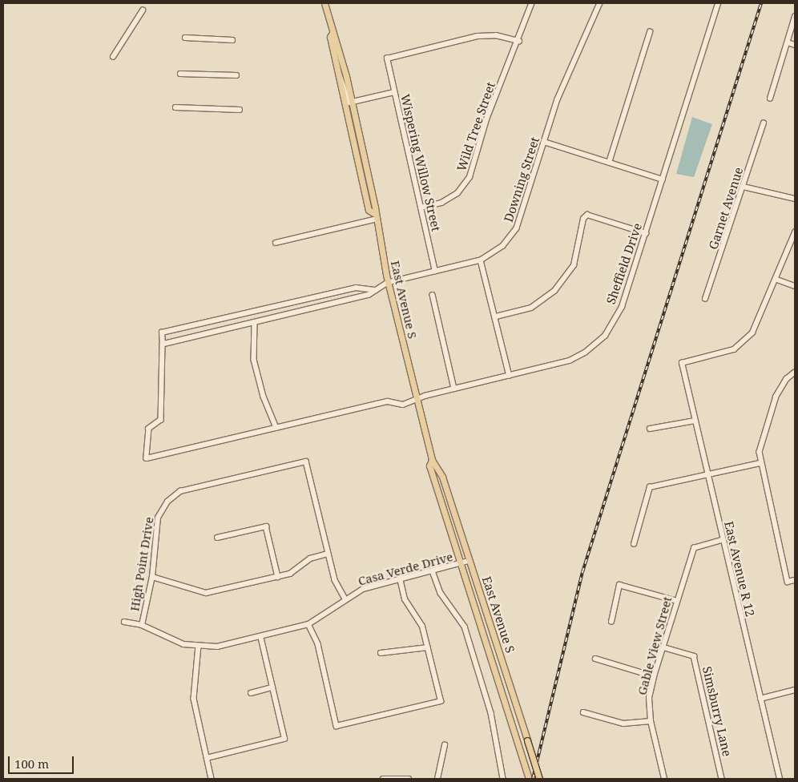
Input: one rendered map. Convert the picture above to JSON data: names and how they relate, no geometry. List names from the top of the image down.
{
  "streets": {
    "main road": ["East Avenue S"],
    "street": [
      "Wild Tree Street",
      "Wispering Willow Street",
      "Downing Street",
      "Garnet Avenue",
      "Sheffield Drive",
      "High Point Drive",
      "Casa Verde Drive",
      "East Avenue R 12",
      "Gable View Street",
      "Simsburry Lane"
    ]
  },
  "crossings": [
    ["Wild Tree Street", "Wispering Willow Street"],
    ["Wispering Willow Street", "Downing Street"],
    ["Downing Street", "Sheffield Drive"],
    ["Downing Street", "East Avenue S"],
    ["Sheffield Drive", "East Avenue S"],
    ["East Avenue S", "Casa Verde Drive"],
    ["High Point Drive", "Casa Verde Drive"],
    ["East Avenue R 12", "Gable View Street"],
    ["Gable View Street", "Simsburry Lane"]
  ],
  "scale_bar": "100 m"
}
